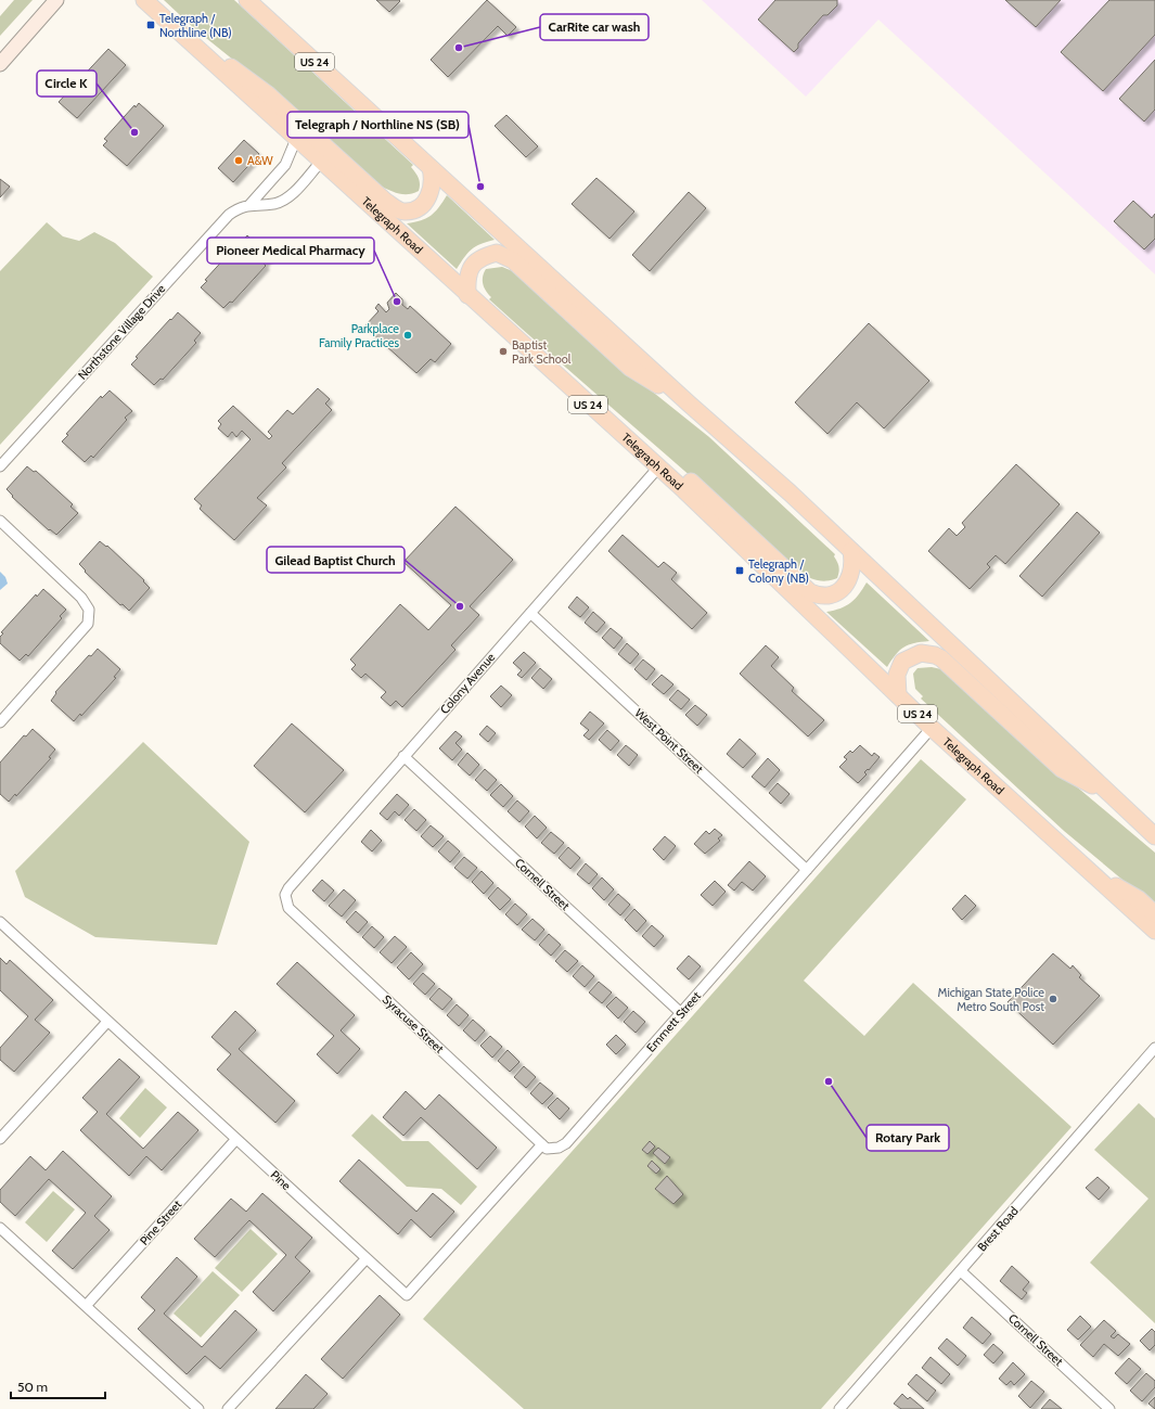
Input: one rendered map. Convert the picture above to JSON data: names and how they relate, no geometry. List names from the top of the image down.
{
  "streets": {
    "main road": ["US 24", "Telegraph Road"],
    "street": [
      "Northstone Village Drive",
      "Colony Avenue",
      "West Point Street",
      "Cornell Street",
      "Emmett Street",
      "Syracuse Street",
      "Pine",
      "Pine Street",
      "Brest Road"
    ]
  },
  "crossings": [
    ["Telegraph Road", "Northstone Village Drive"],
    ["Telegraph Road", "Colony Avenue"],
    ["Telegraph Road", "Emmett Street"],
    ["Colony Avenue", "West Point Street"],
    ["Colony Avenue", "Cornell Street"],
    ["Colony Avenue", "Syracuse Street"],
    ["West Point Street", "Emmett Street"],
    ["Cornell Street", "Emmett Street"],
    ["Cornell Street", "Brest Road"],
    ["Emmett Street", "Syracuse Street"],
    ["Emmett Street", "Pine"],
    ["Syracuse Street", "Pine"],
    ["Pine", "Pine Street"]
  ],
  "places": {
    "transit": ["Telegraph / Northline (NB)", "Telegraph / Colony (NB)"],
    "other": [
      "CarRite car wash",
      "Circle K",
      "A&W",
      "Telegraph / Northline NS (SB)",
      "Pioneer Medical Pharmacy",
      "Parkplace Family Practices",
      "Baptist Park School",
      "Gilead Baptist Church",
      "Michigan State Police Metro South Post",
      "Rotary Park"
    ]
  },
  "scale_bar": "50 m"
}
